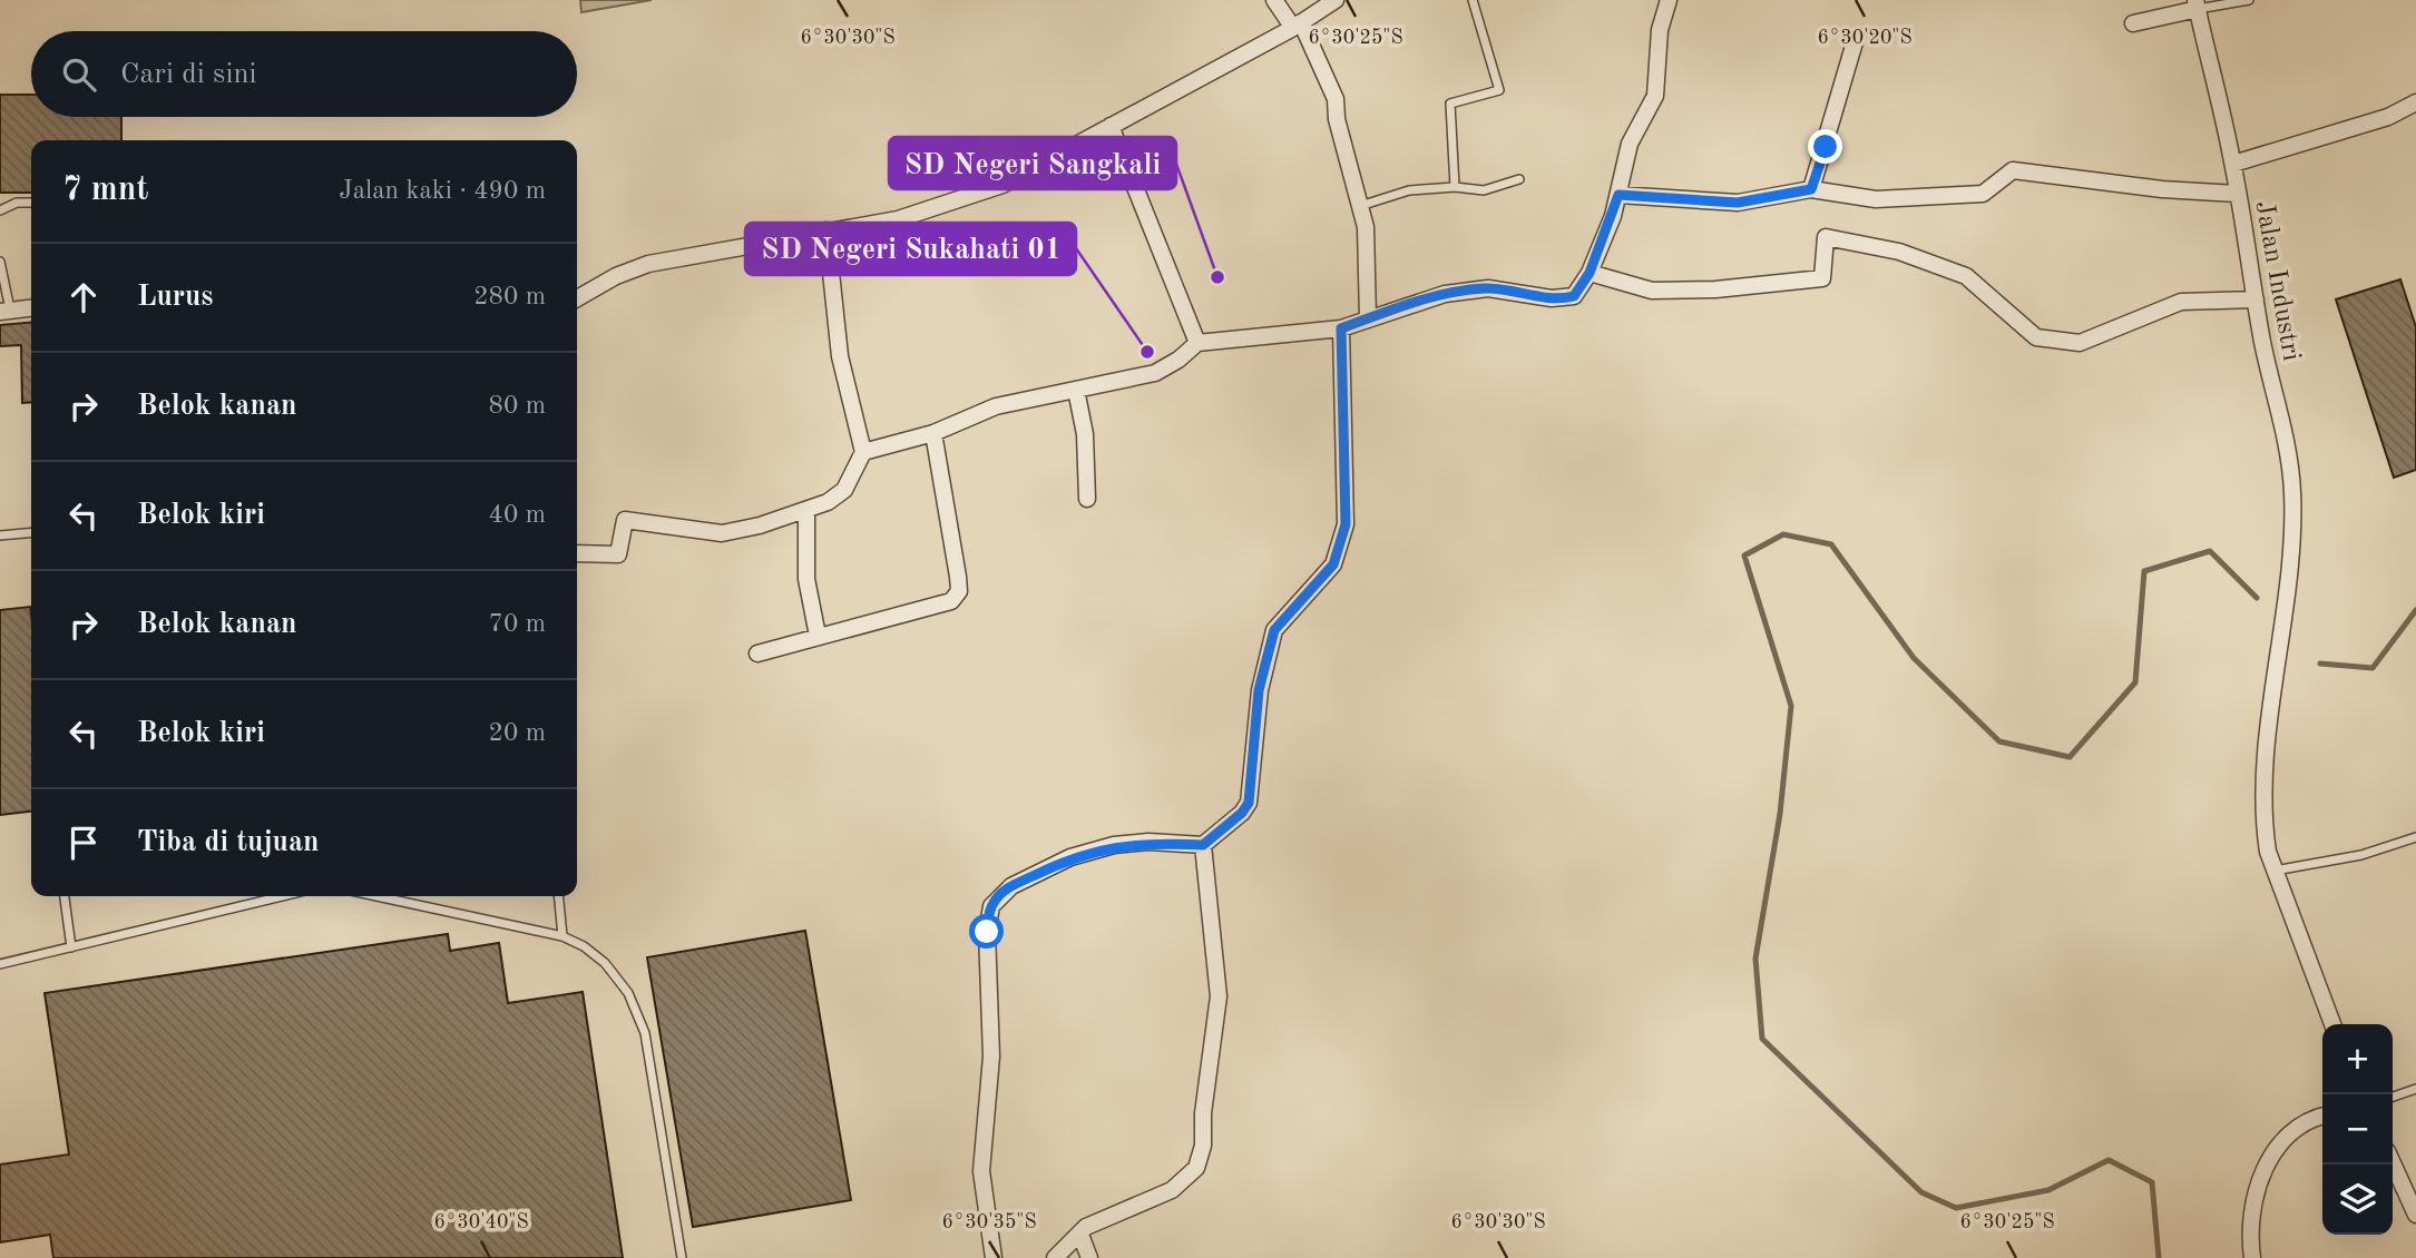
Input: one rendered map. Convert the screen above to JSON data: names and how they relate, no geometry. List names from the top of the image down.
{
  "streets": {
    "street": ["Jalan Industri"]
  },
  "places": ["SD Negeri Sangkali", "SD Negeri Sukahati 01"],
  "page": {
    "search": "Cari di sini",
    "heading": ["7 mnt", "Jalan kaki · 490 m"],
    "list": [
      ["Lurus", "280 m"],
      ["Belok kanan", "80 m"],
      ["Belok kiri", "40 m"],
      ["Belok kanan", "70 m"],
      ["Belok kiri", "20 m"],
      "Tiba di tujuan"
    ],
    "map_buttons": ["+", "−"]
  },
  "coordinates": [
    "6°30'30\"S",
    "6°30'25\"S",
    "6°30'20\"S",
    "6°30'40\"S",
    "6°30'35\"S"
  ]
}
